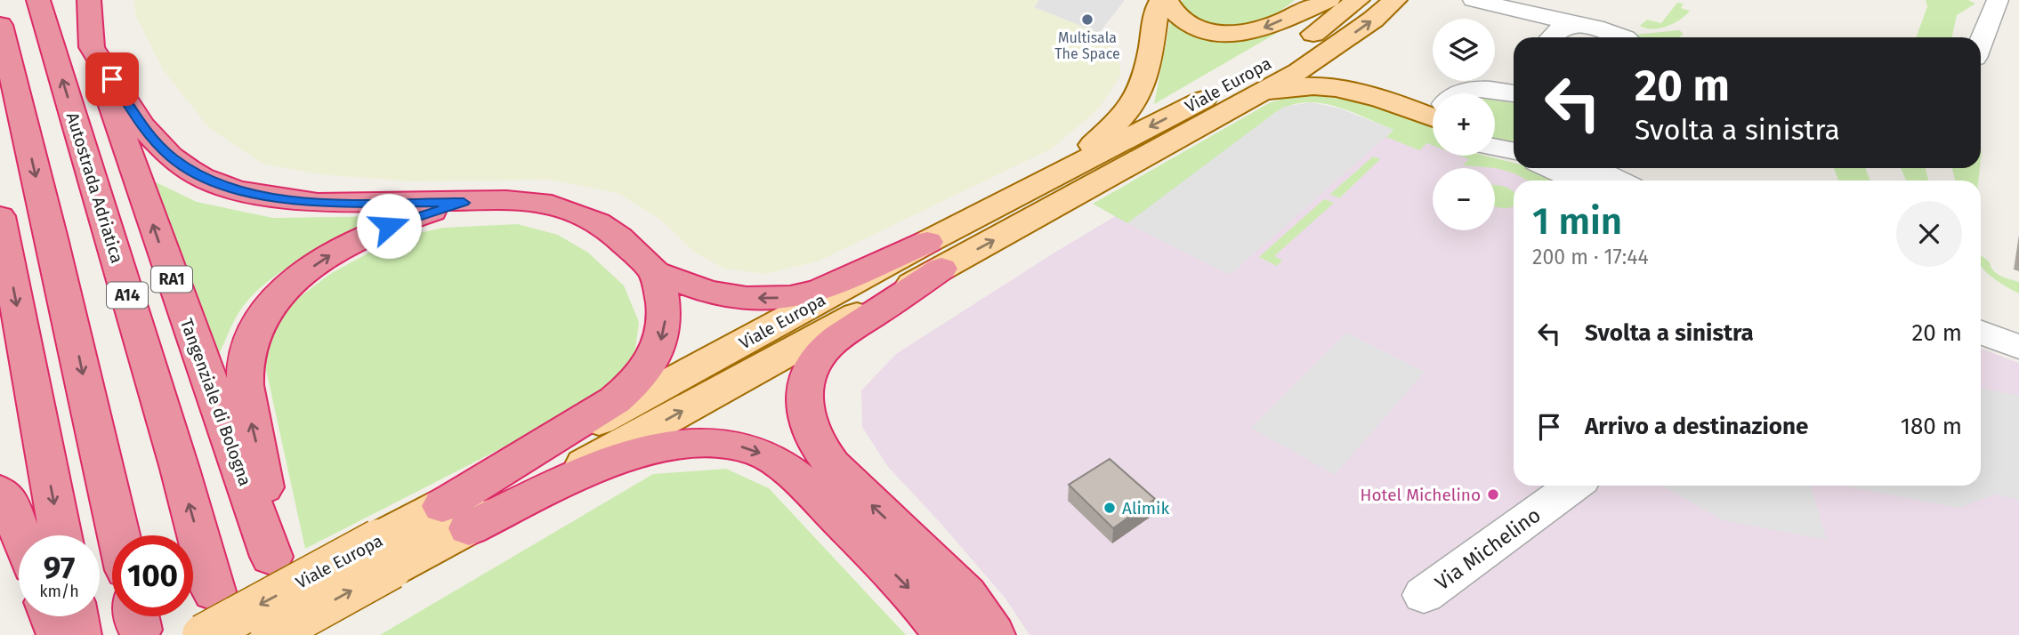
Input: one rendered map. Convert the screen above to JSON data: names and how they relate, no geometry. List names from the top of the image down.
{
  "streets": {
    "highway": [
      "Autostrada Adriatica",
      "RA1",
      "A14",
      "Tangenziale di Bologna"
    ],
    "main road": ["Viale Europa"],
    "street": ["Via Michelino"]
  },
  "places": ["Multisala The Space", "Hotel Michelino", "Alimik"],
  "page": {
    "map_buttons": ["+", "−"],
    "turn": ["20 m", "Svolta a sinistra"],
    "heading": ["1 min", "200 m · 17:44"],
    "list": [
      {
        "name": "Svolta a sinistra",
        "value": "20 m"
      },
      {
        "name": "Arrivo a destinazione",
        "value": "180 m"
      }
    ],
    "speed": "97 km/h",
    "limit": "100"
  }
}
